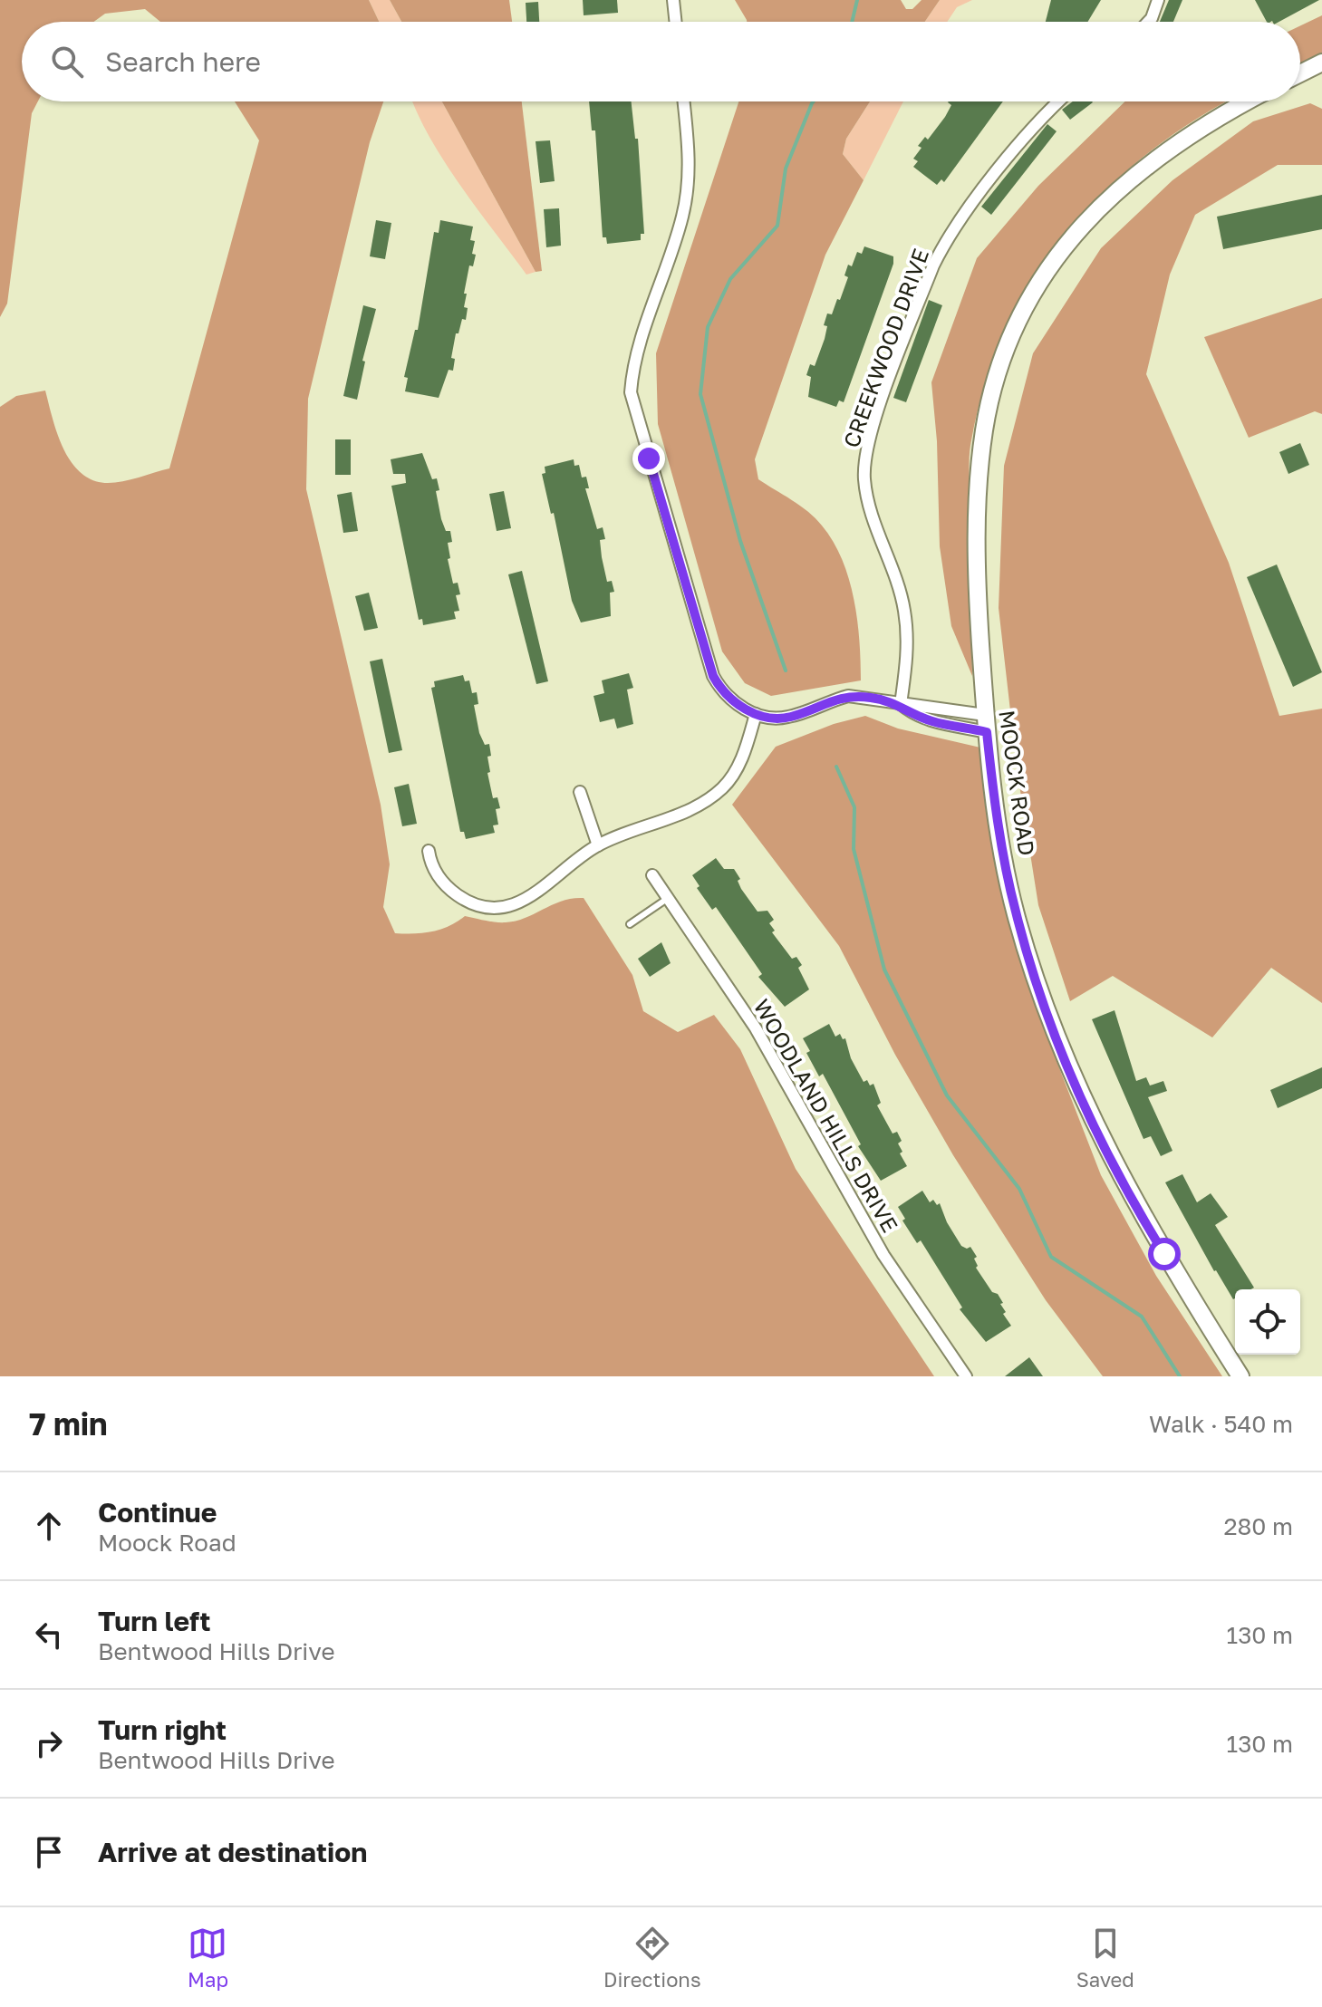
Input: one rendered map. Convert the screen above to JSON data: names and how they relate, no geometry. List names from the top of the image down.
{
  "streets": {
    "main road": ["MOOCK ROAD"],
    "street": ["CREEKWOOD DRIVE", "WOODLAND HILLS DRIVE"]
  },
  "page": {
    "search": "Search here",
    "heading": ["7 min", "Walk · 540 m"],
    "list": [
      ["Continue", "Moock Road", "280 m"],
      ["Turn left", "Bentwood Hills Drive", "130 m"],
      ["Turn right", "Bentwood Hills Drive", "130 m"],
      "Arrive at destination"
    ],
    "nav": ["Map", "Directions", "Saved"]
  }
}
